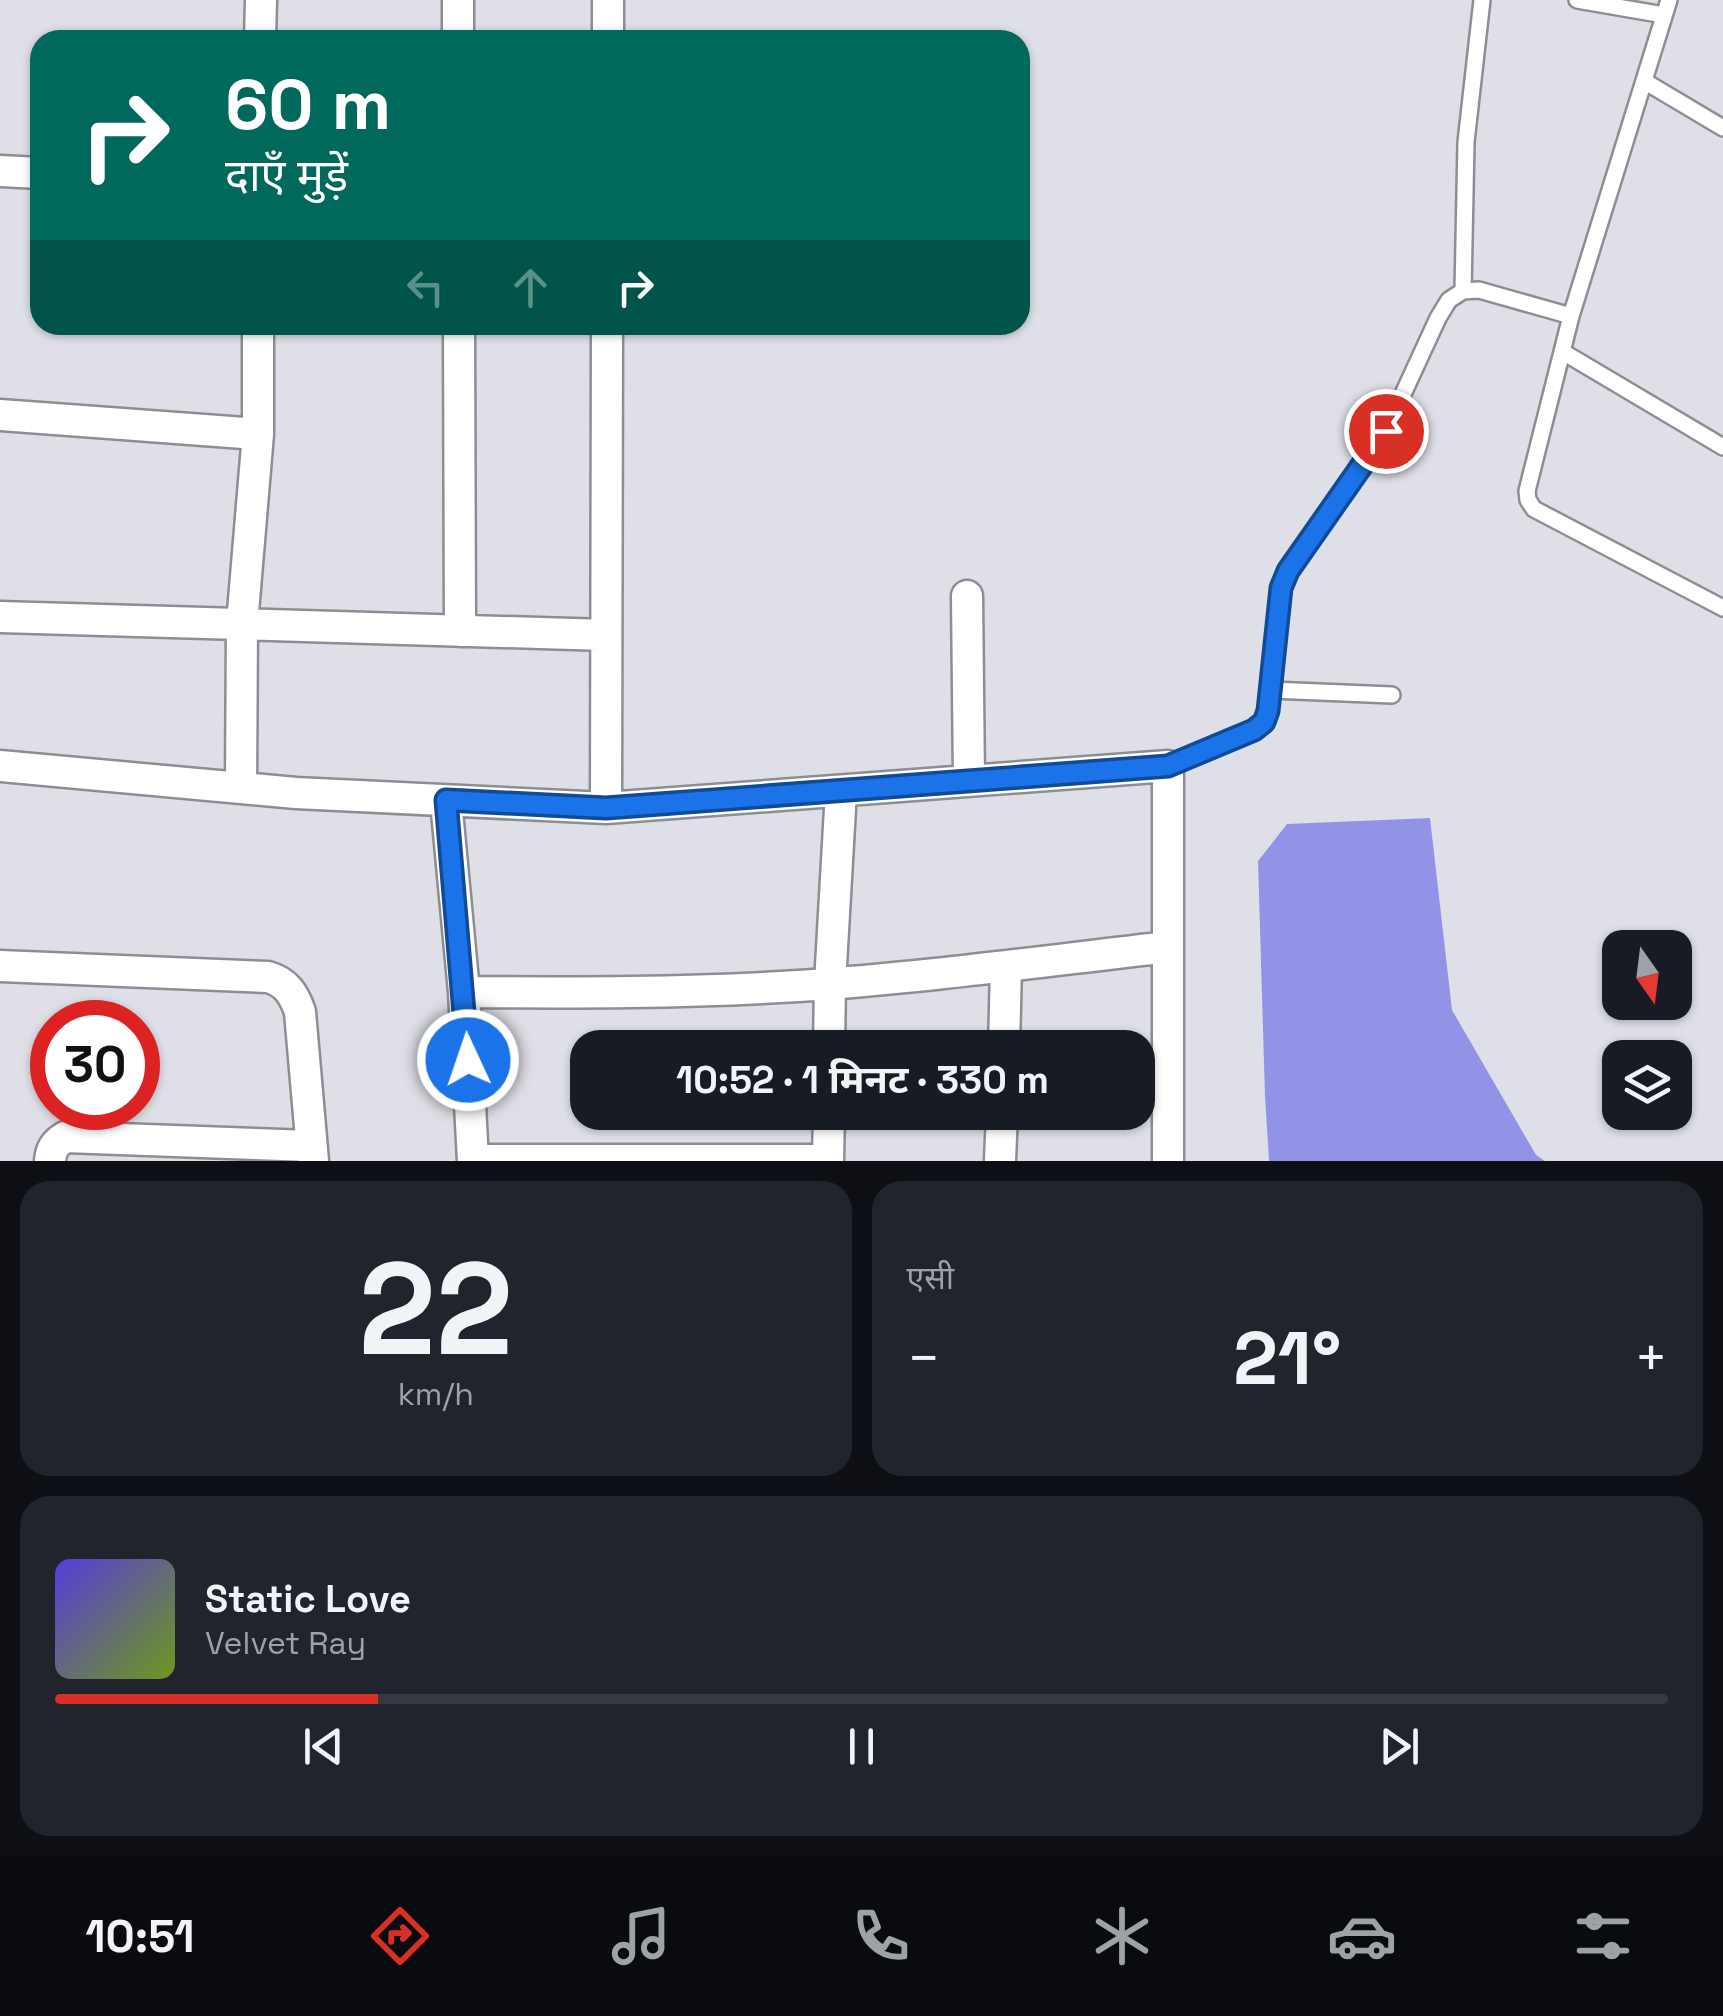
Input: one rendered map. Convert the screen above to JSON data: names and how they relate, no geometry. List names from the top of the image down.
{
  "north": "bottom",
  "page": {
    "turn": ["60 m", "दाएँ मुड़ें"],
    "limit": "30",
    "trip": "10:52 · 1 मिनट · 330 m",
    "tile": [
      ["22", "km/h"],
      "एसी"
    ],
    "heat": ["−", "21°", "+"],
    "song": ["Static Love", "Velvet Ray"],
    "tabs": "10:51"
  }
}
